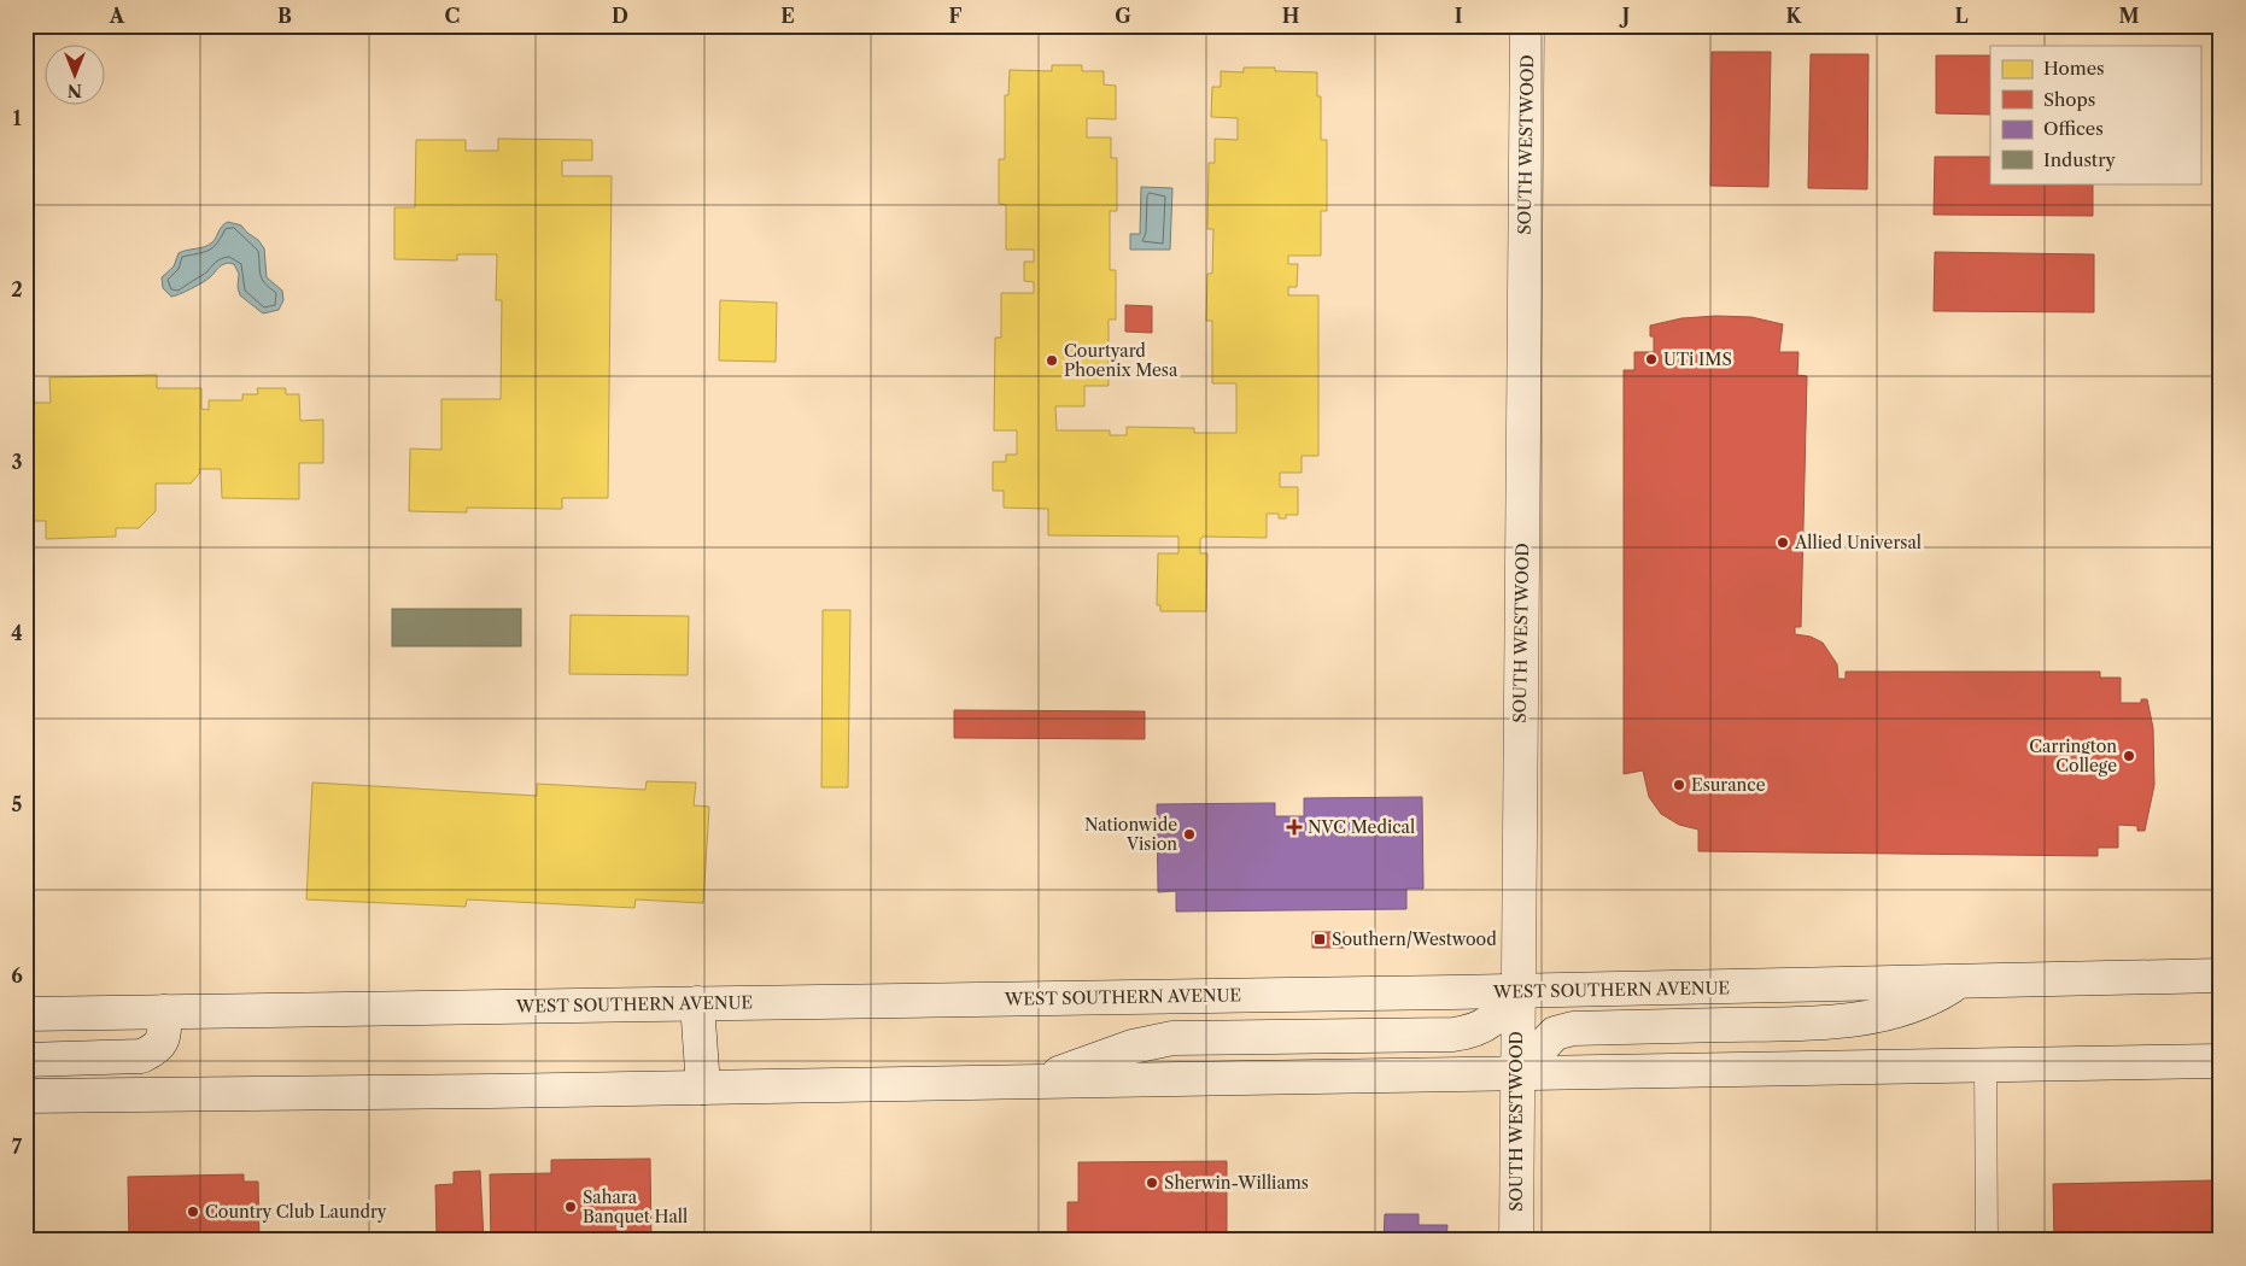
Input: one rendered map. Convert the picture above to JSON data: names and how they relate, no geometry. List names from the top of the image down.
{
  "streets": {
    "main road": ["SOUTH WESTWOOD", "WEST SOUTHERN AVENUE"]
  },
  "crossings": [
    ["SOUTH WESTWOOD", "WEST SOUTHERN AVENUE"]
  ],
  "places": {
    "other": [
      "UTi IMS",
      "Courtyard Phoenix Mesa",
      "Allied Universal",
      "Carrington College",
      "Esurance",
      "Nationwide Vision",
      "Sherwin-Williams",
      "Sahara Banquet Hall",
      "Country Club Laundry"
    ],
    "health": ["NVC Medical"],
    "transit": ["Southern/Westwood"]
  },
  "legend": [
    "Homes",
    "Shops",
    "Offices",
    "Industry"
  ],
  "north": "bottom",
  "grid": {
    "columns": [
      "A",
      "B",
      "C",
      "D",
      "E",
      "F",
      "G",
      "H",
      "I",
      "J",
      "K",
      "L",
      "M"
    ],
    "rows": [
      "1",
      "2",
      "3",
      "4",
      "5",
      "6",
      "7"
    ]
  }
}
